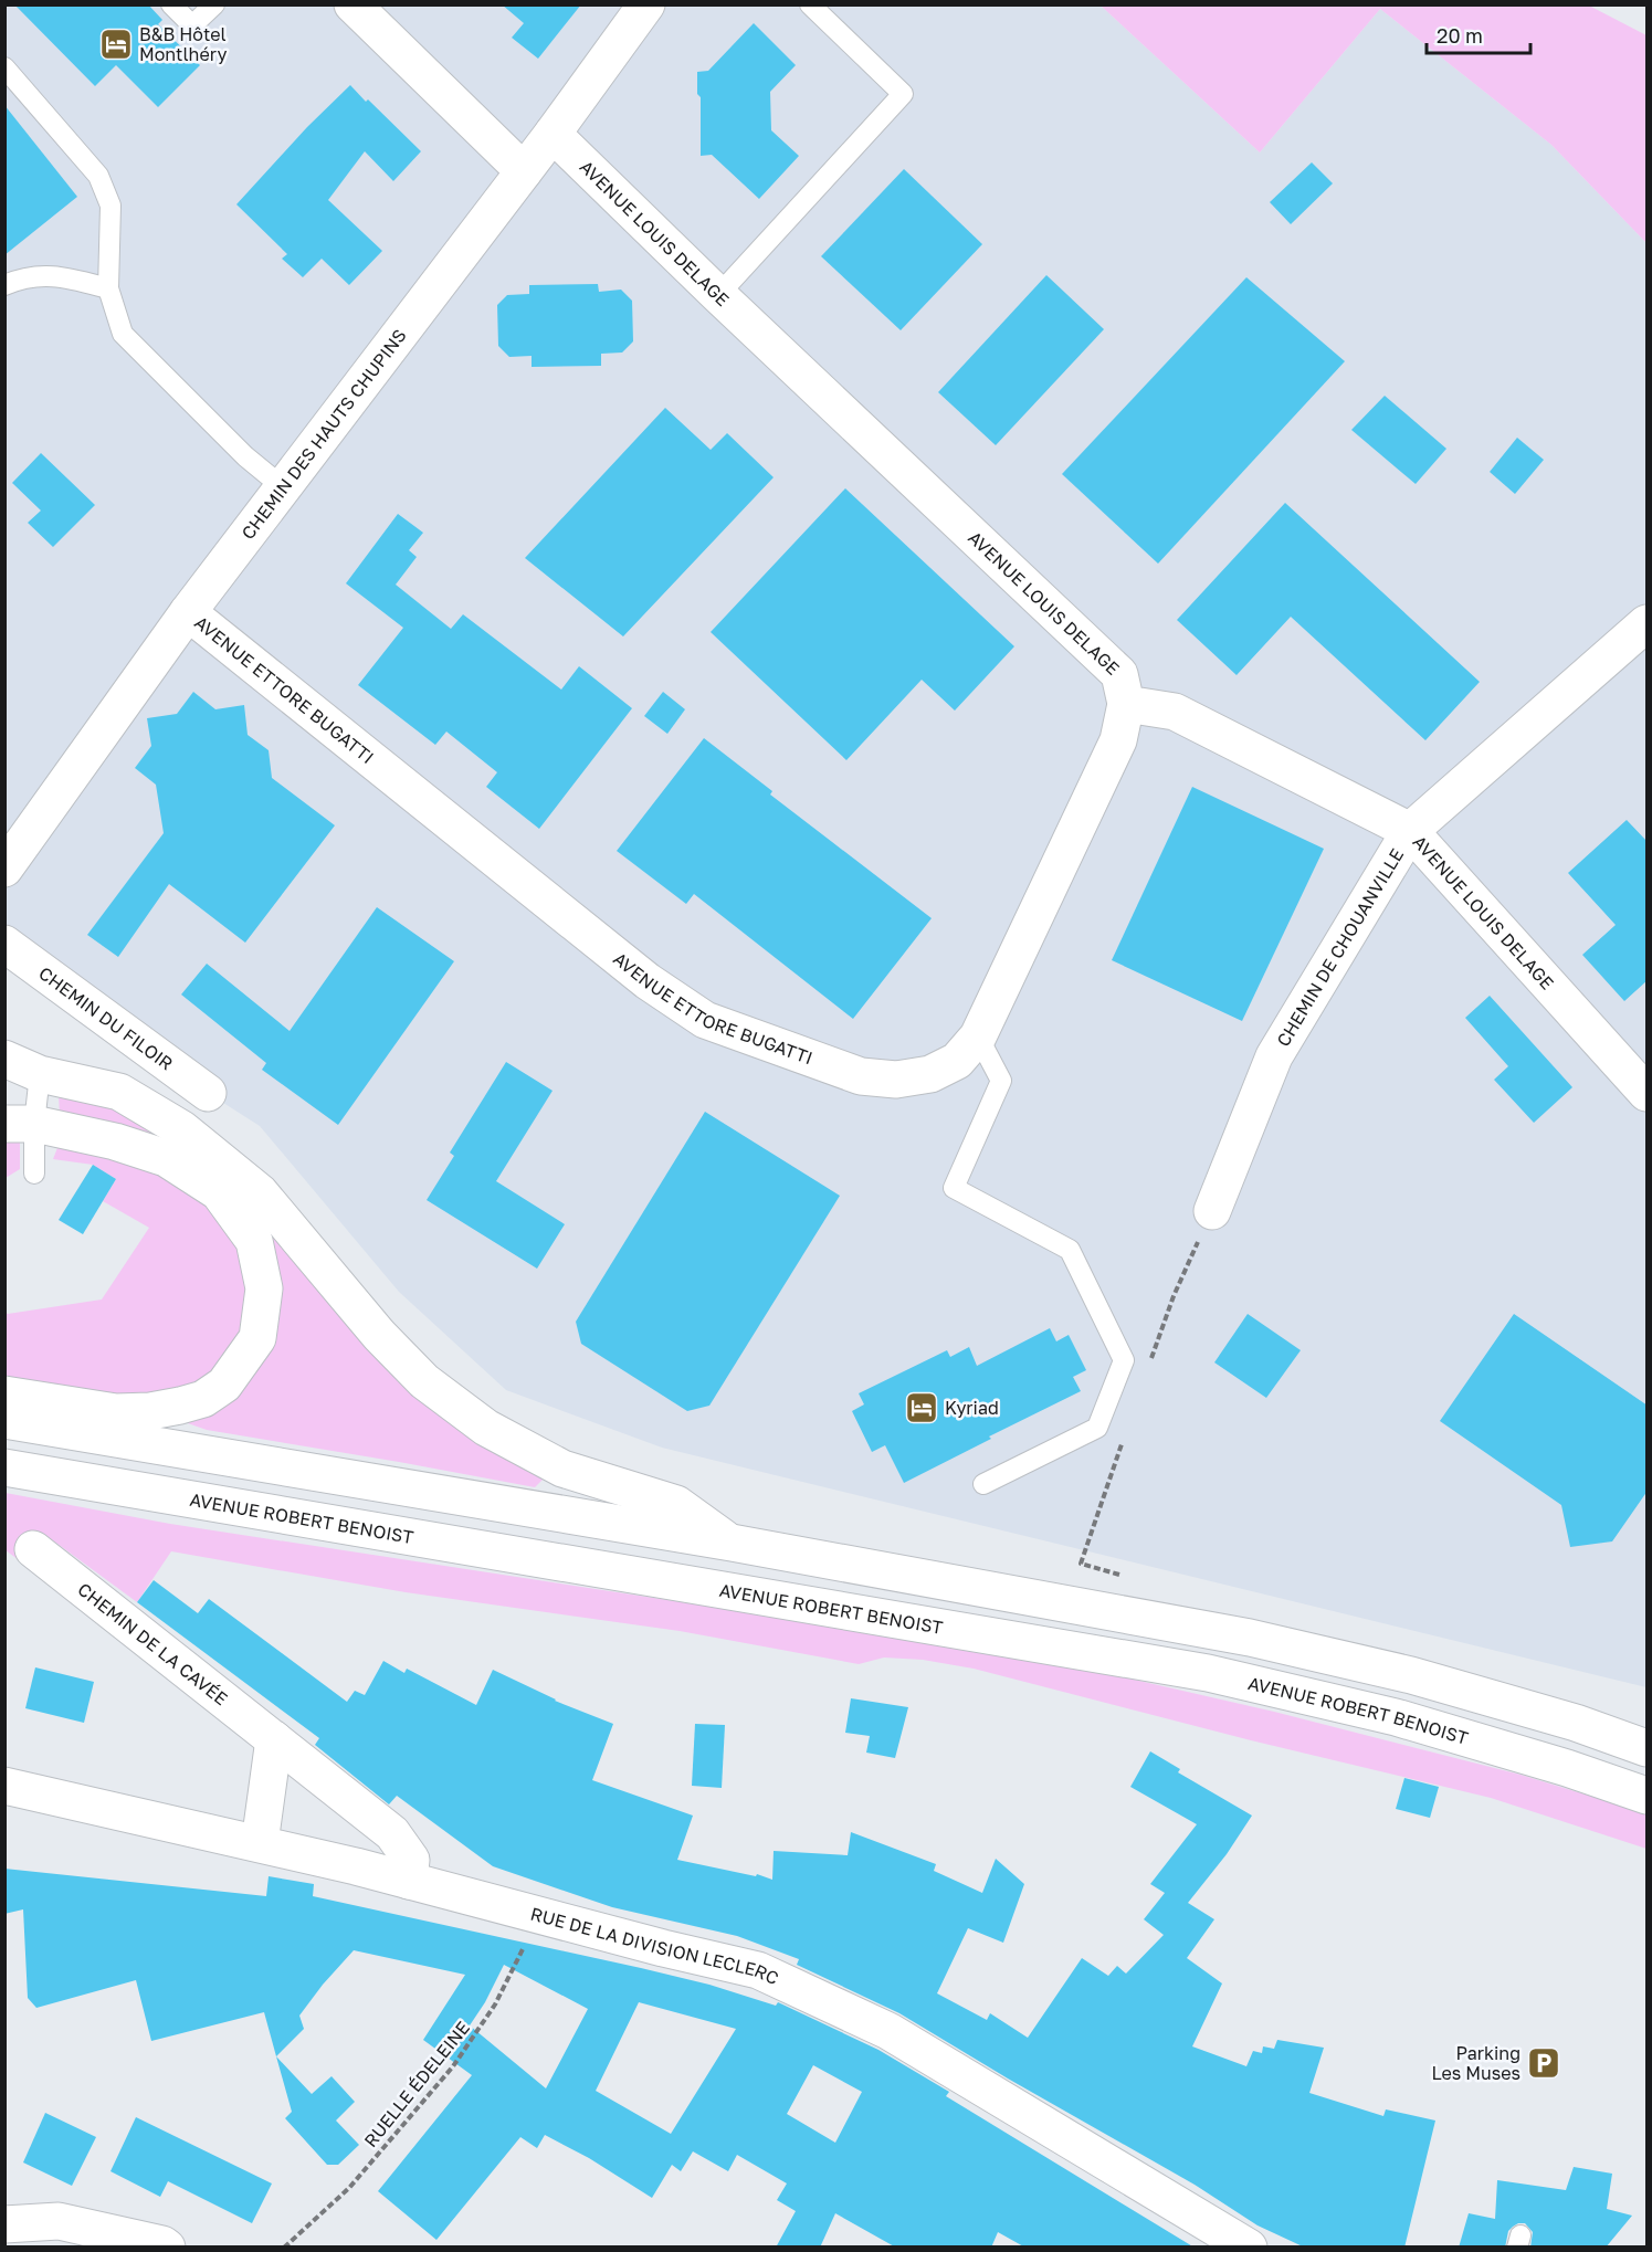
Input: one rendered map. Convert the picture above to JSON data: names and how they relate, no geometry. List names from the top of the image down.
{
  "streets": {
    "street": [
      "AVENUE LOUIS DELAGE",
      "CHEMIN DES HAUTS CHUPINS",
      "AVENUE ETTORE BUGATTI",
      "CHEMIN DE CHOUANVILLE",
      "CHEMIN DU FILOIR",
      "AVENUE ROBERT BENOIST",
      "CHEMIN DE LA CAVÉE",
      "RUE DE LA DIVISION LECLERC"
    ],
    "path": ["RUELLE ÉDELEINE"]
  },
  "crossings": [
    ["AVENUE LOUIS DELAGE", "CHEMIN DES HAUTS CHUPINS"],
    ["AVENUE LOUIS DELAGE", "AVENUE ETTORE BUGATTI"],
    ["AVENUE LOUIS DELAGE", "CHEMIN DE CHOUANVILLE"],
    ["CHEMIN DES HAUTS CHUPINS", "AVENUE ETTORE BUGATTI"],
    ["CHEMIN DE LA CAVÉE", "RUE DE LA DIVISION LECLERC"],
    ["RUE DE LA DIVISION LECLERC", "RUELLE ÉDELEINE"]
  ],
  "places": {
    "hotel": ["B&B Hôtel Montlhéry", "Kyriad"],
    "parking": ["Parking Les Muses"]
  },
  "scale_bar": "20 m"
}
